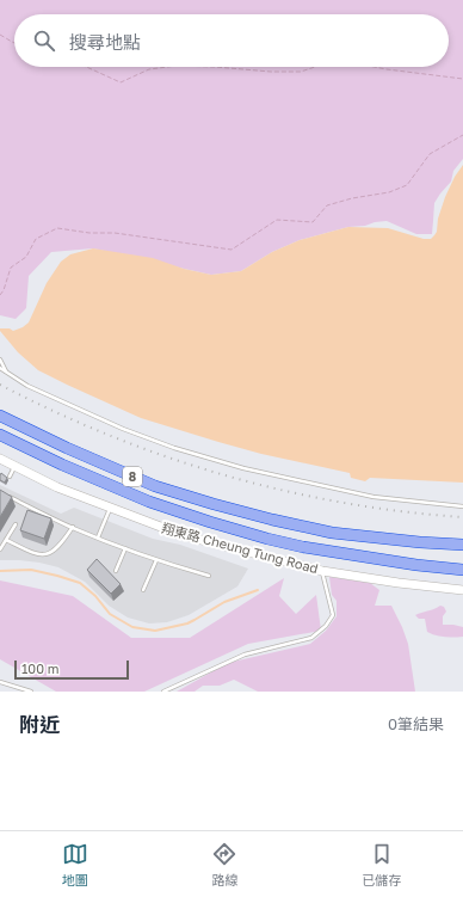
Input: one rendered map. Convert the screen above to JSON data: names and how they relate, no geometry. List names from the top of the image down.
{
  "streets": {
    "highway": ["8"],
    "main road": ["翔東路 Cheung Tung Road"]
  },
  "scale_bar": "100 m",
  "page": {
    "search": "搜尋地點",
    "scale": "100 m",
    "heading": ["附近", "0筆結果"],
    "nav": ["地圖", "路線", "已儲存"]
  }
}
